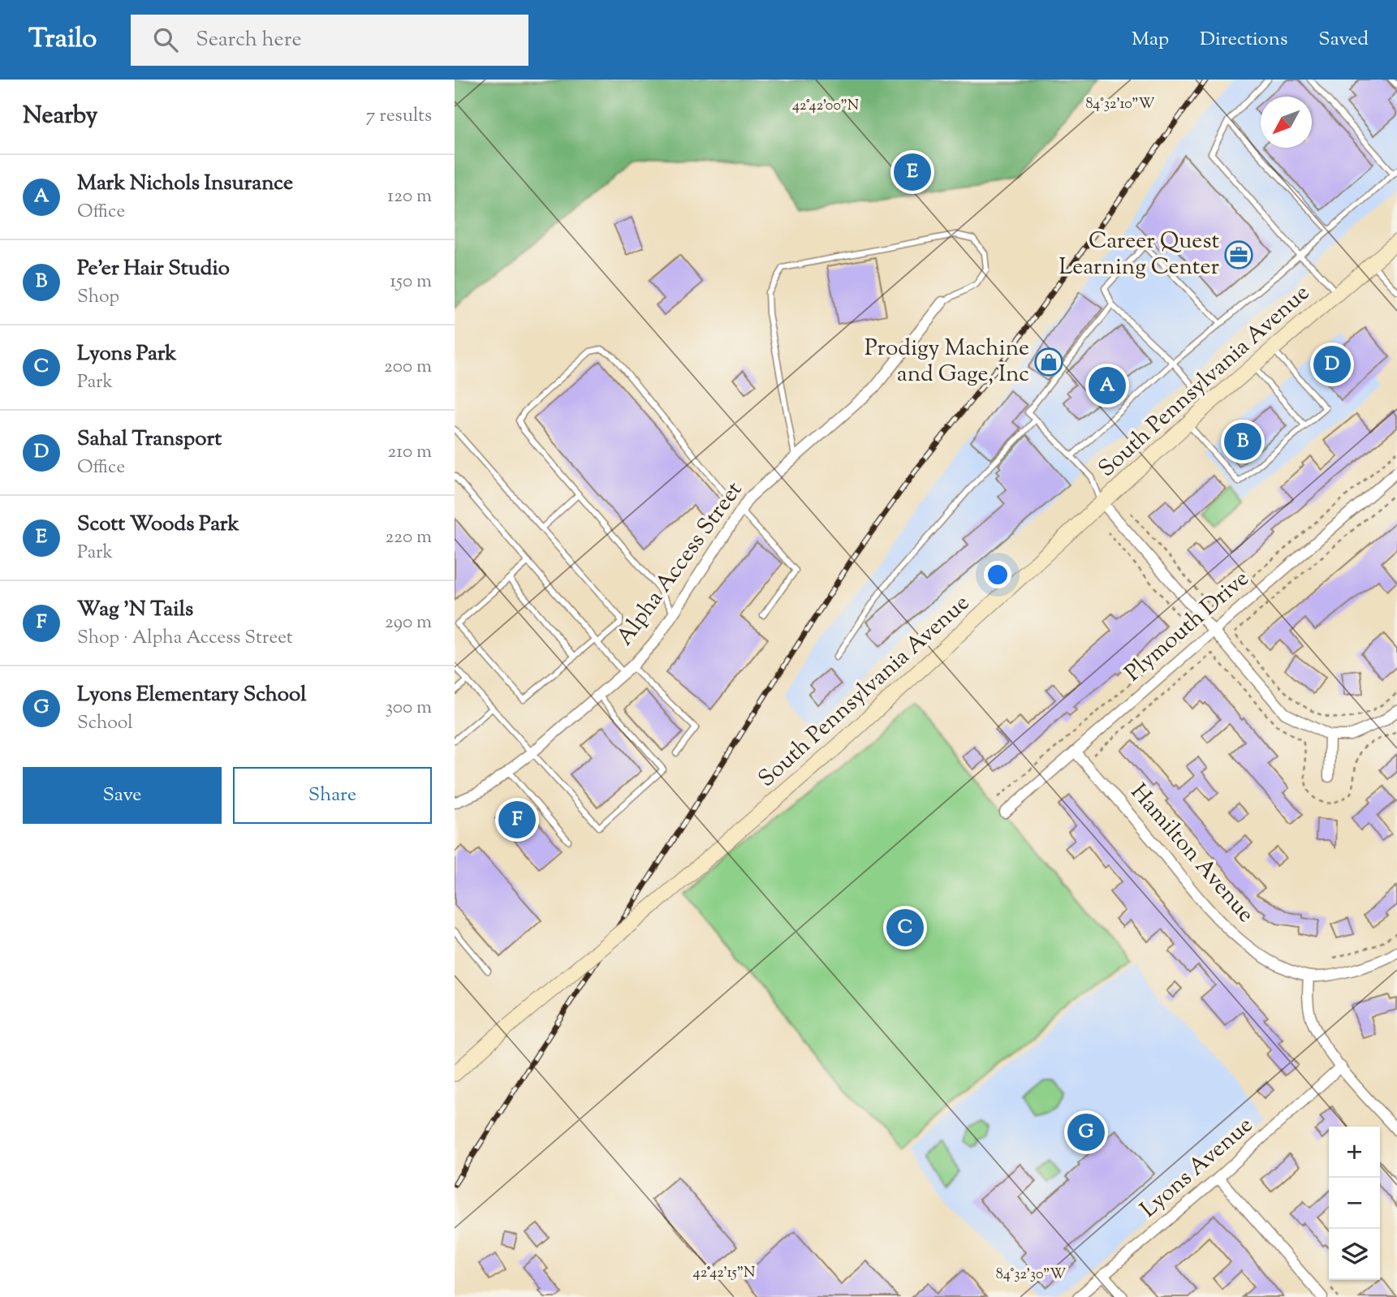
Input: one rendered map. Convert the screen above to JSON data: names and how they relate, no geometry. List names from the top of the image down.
{
  "streets": {
    "main road": ["South Pennsylvania Avenue"],
    "street": [
      "Alpha Access Street",
      "Plymouth Drive",
      "Hamilton Avenue",
      "Lyons Avenue"
    ]
  },
  "crossings": [
    ["Plymouth Drive", "Hamilton Avenue"]
  ],
  "places": {
    "office": ["Career Quest Learning Center"],
    "shop": ["Prodigy Machine and Gage, Inc"]
  },
  "north": "bottom left",
  "page": {
    "header": "Trailo",
    "search": "Search here",
    "nav": ["Map", "Directions", "Saved"],
    "heading": ["Nearby", "7 results"],
    "pins": [
      "E",
      "D",
      "A",
      "B",
      "F",
      "C",
      "G"
    ],
    "list": [
      {
        "mark": "A",
        "name": "Mark Nichols Insurance",
        "note": "Office",
        "value": "120 m"
      },
      {
        "mark": "B",
        "name": "Pe'er Hair Studio",
        "note": "Shop",
        "value": "150 m"
      },
      {
        "mark": "C",
        "name": "Lyons Park",
        "note": "Park",
        "value": "200 m"
      },
      {
        "mark": "D",
        "name": "Sahal Transport",
        "note": "Office",
        "value": "210 m"
      },
      {
        "mark": "E",
        "name": "Scott Woods Park",
        "note": "Park",
        "value": "220 m"
      },
      {
        "mark": "F",
        "name": "Wag 'N Tails",
        "note": "Shop · Alpha Access Street",
        "value": "290 m"
      },
      {
        "mark": "G",
        "name": "Lyons Elementary School",
        "note": "School",
        "value": "300 m"
      }
    ],
    "buttons": ["Save", "Share"],
    "map_buttons": ["+", "−"]
  },
  "coordinates": [
    "84°32'10\"W",
    "42°42'00\"N",
    "42°42'15\"N",
    "84°32'30\"W"
  ]
}
